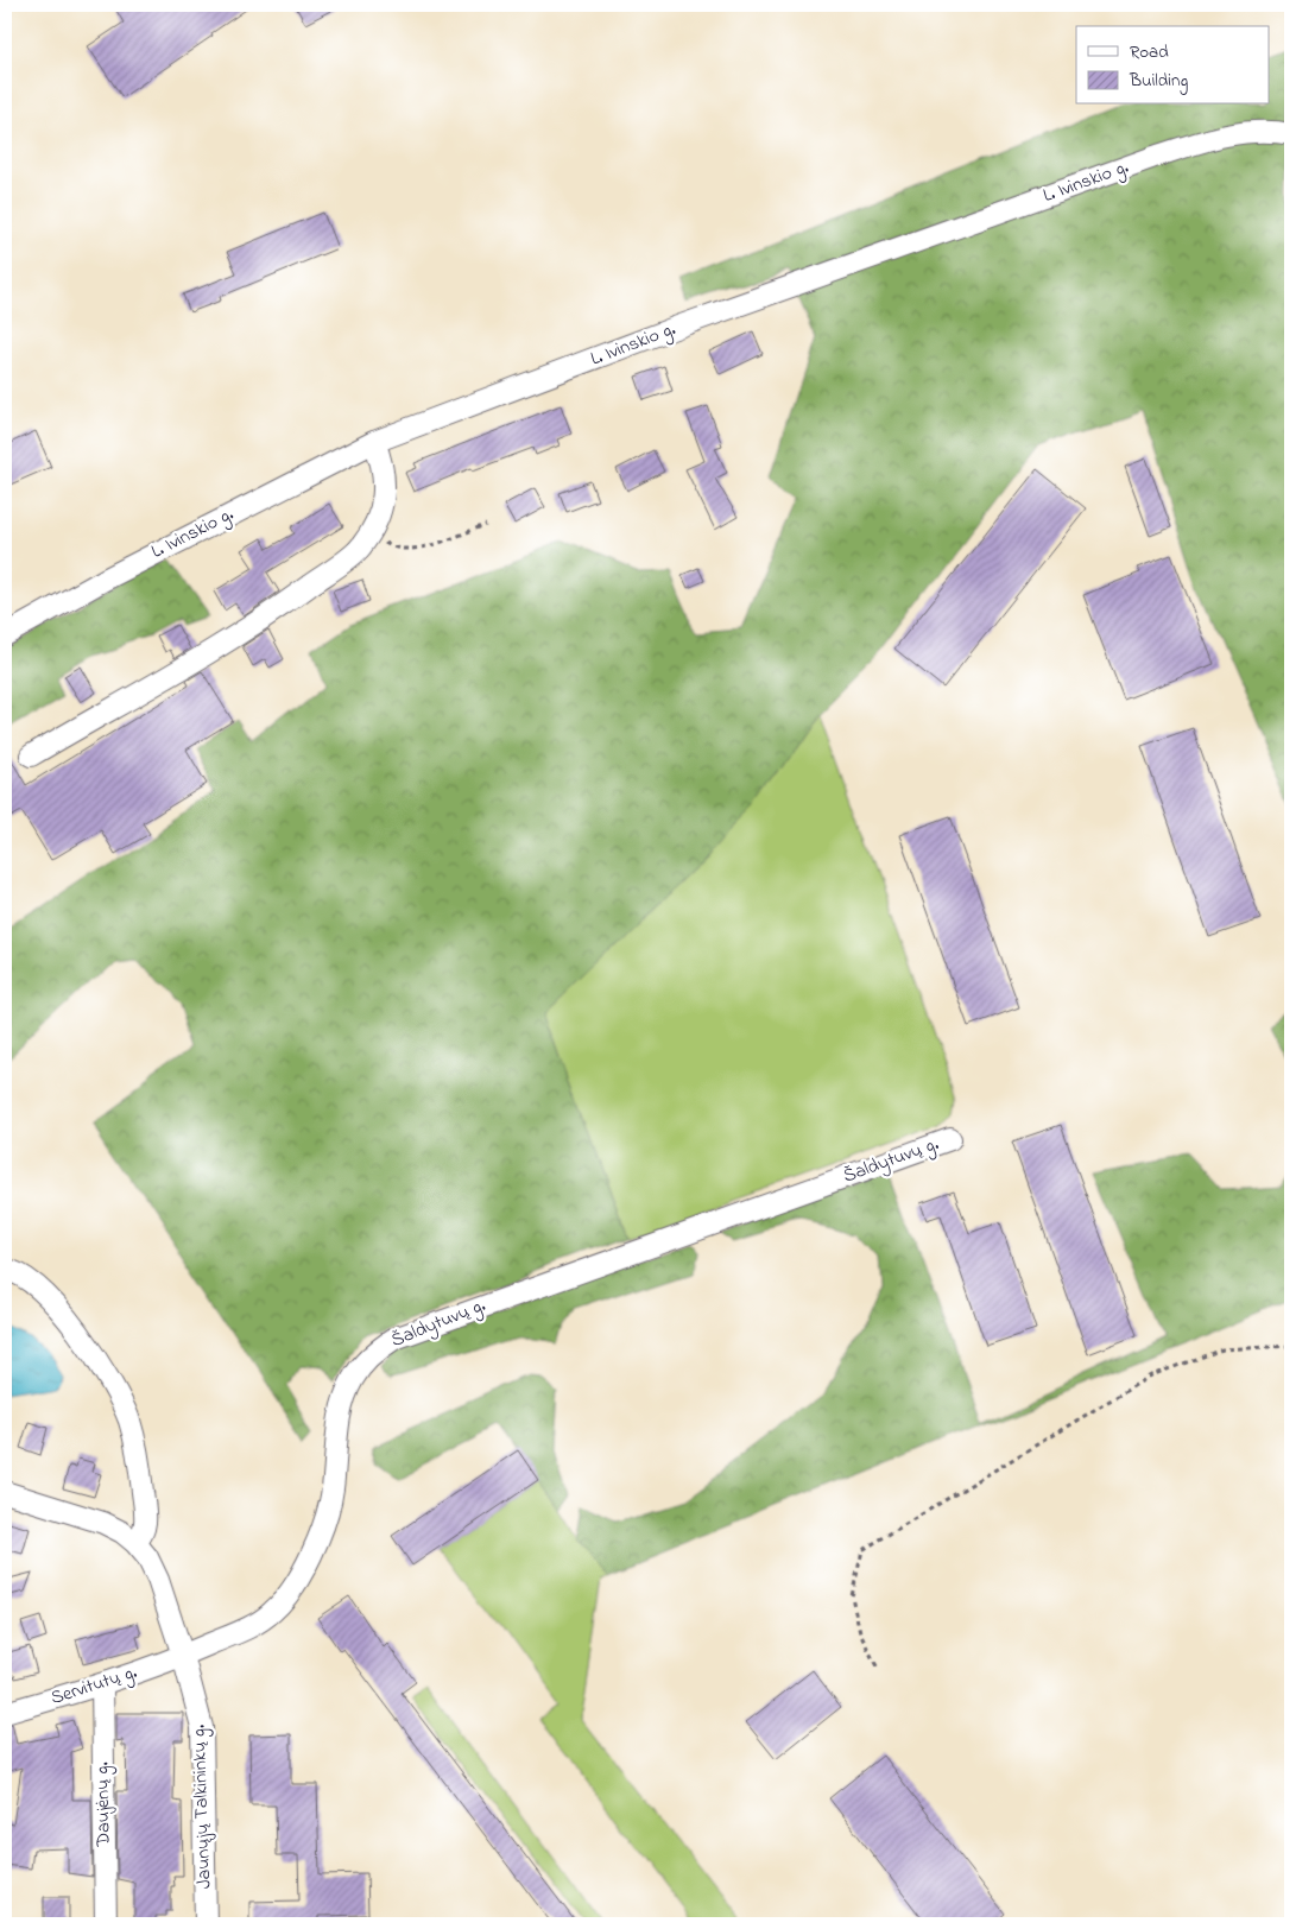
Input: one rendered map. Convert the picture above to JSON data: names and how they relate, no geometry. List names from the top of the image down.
{
  "streets": {
    "street": [
      "L. Ivinskio g.",
      "Šaldytuvų g.",
      "Servitutų g.",
      "Daujėnų g.",
      "Jaunųjų Talkininkų g."
    ]
  },
  "crossings": [
    ["Šaldytuvų g.", "Servitutų g."],
    ["Šaldytuvų g.", "Jaunųjų Talkininkų g."],
    ["Servitutų g.", "Daujėnų g."],
    ["Servitutų g.", "Jaunųjų Talkininkų g."]
  ],
  "legend": ["Road", "Building"]
}
